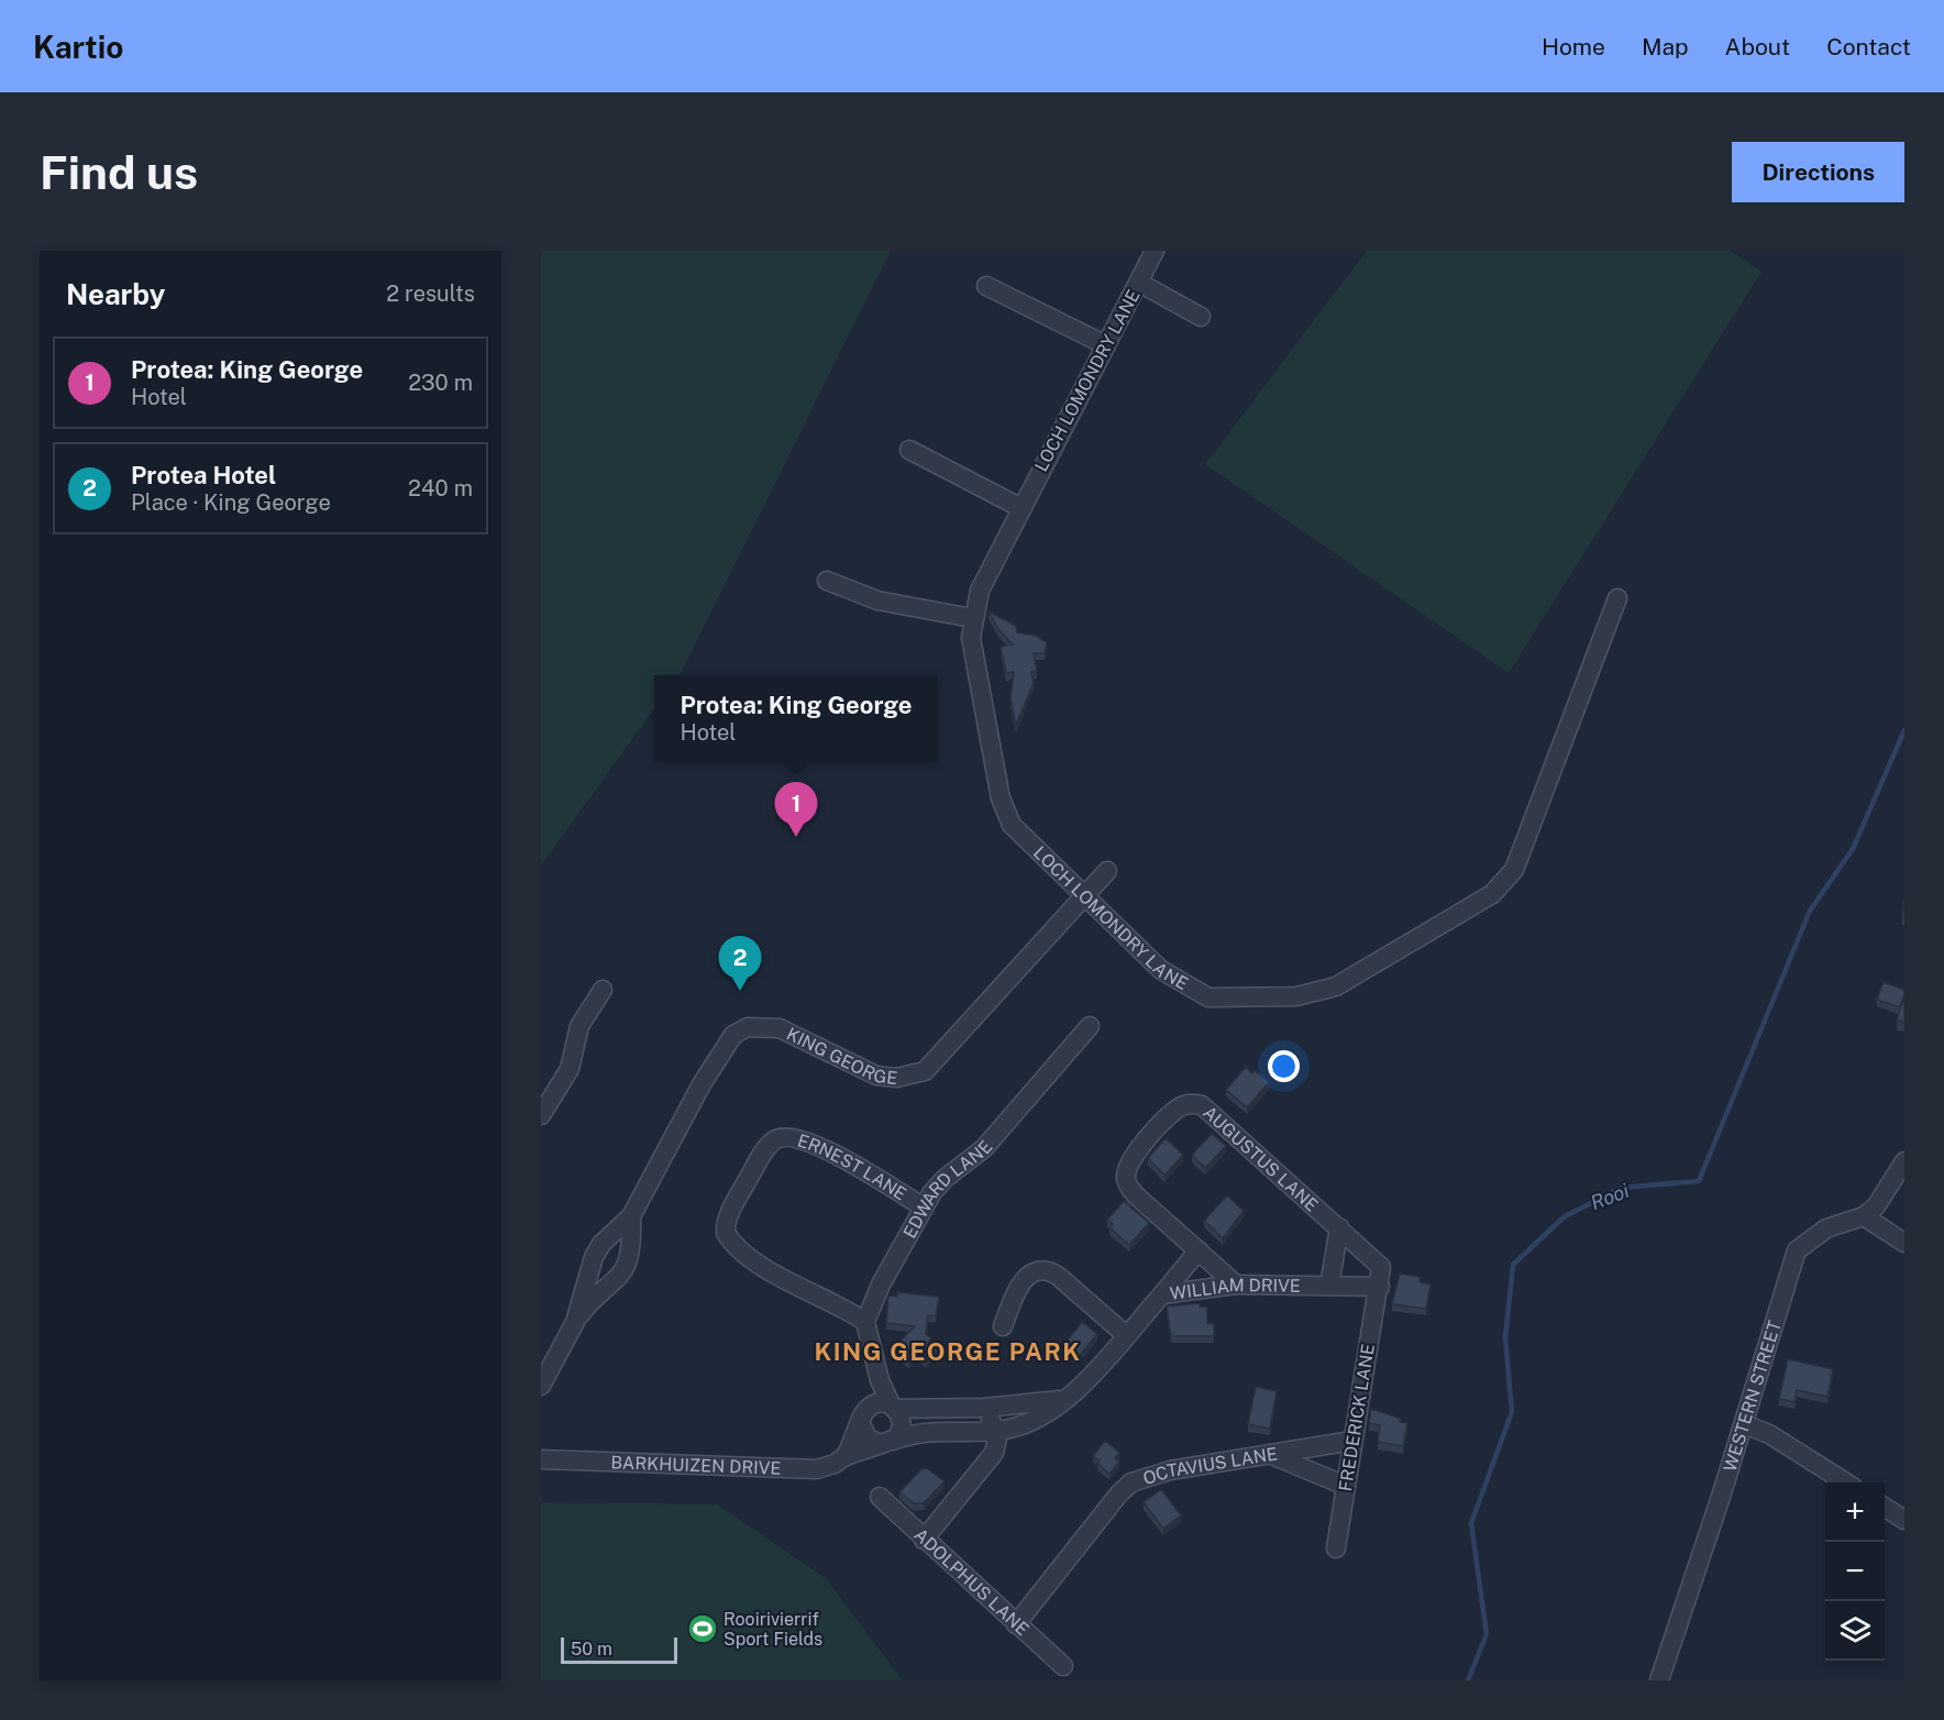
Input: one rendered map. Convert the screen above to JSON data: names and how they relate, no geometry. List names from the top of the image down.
{
  "streets": {
    "street": [
      "LOCH LOMONDRY LANE",
      "KING GEORGE",
      "AUGUSTUS LANE",
      "ERNEST LANE",
      "EDWARD LANE",
      "WILLIAM DRIVE",
      "WESTERN STREET",
      "FREDERICK LANE",
      "BARKHUIZEN DRIVE",
      "OCTAVIUS LANE",
      "ADOLPHUS LANE"
    ]
  },
  "crossings": [
    ["LOCH LOMONDRY LANE", "KING GEORGE"],
    ["AUGUSTUS LANE", "WILLIAM DRIVE"],
    ["AUGUSTUS LANE", "FREDERICK LANE"],
    ["ERNEST LANE", "EDWARD LANE"],
    ["WILLIAM DRIVE", "FREDERICK LANE"],
    ["WILLIAM DRIVE", "BARKHUIZEN DRIVE"],
    ["FREDERICK LANE", "OCTAVIUS LANE"],
    ["OCTAVIUS LANE", "ADOLPHUS LANE"]
  ],
  "districts": ["KING GEORGE PARK"],
  "water": ["Rooi"],
  "places": {
    "sports": ["Rooirivierrif Sport Fields"]
  },
  "scale_bar": "50 m",
  "page": {
    "header": "Kartio",
    "nav": [
      "Home",
      "Map",
      "About",
      "Contact"
    ],
    "buttons": "Directions",
    "title": "Find us",
    "heading": ["Nearby", "2 results"],
    "list": [
      {
        "mark": "1",
        "name": "Protea: King George",
        "note": "Hotel",
        "value": "230 m"
      },
      {
        "mark": "2",
        "name": "Protea Hotel",
        "note": "Place · King George",
        "value": "240 m"
      }
    ],
    "popup": ["Protea: King George", "Hotel"],
    "pins": ["1", "2"],
    "map_buttons": ["+", "−"],
    "scale": "50 m"
  }
}
